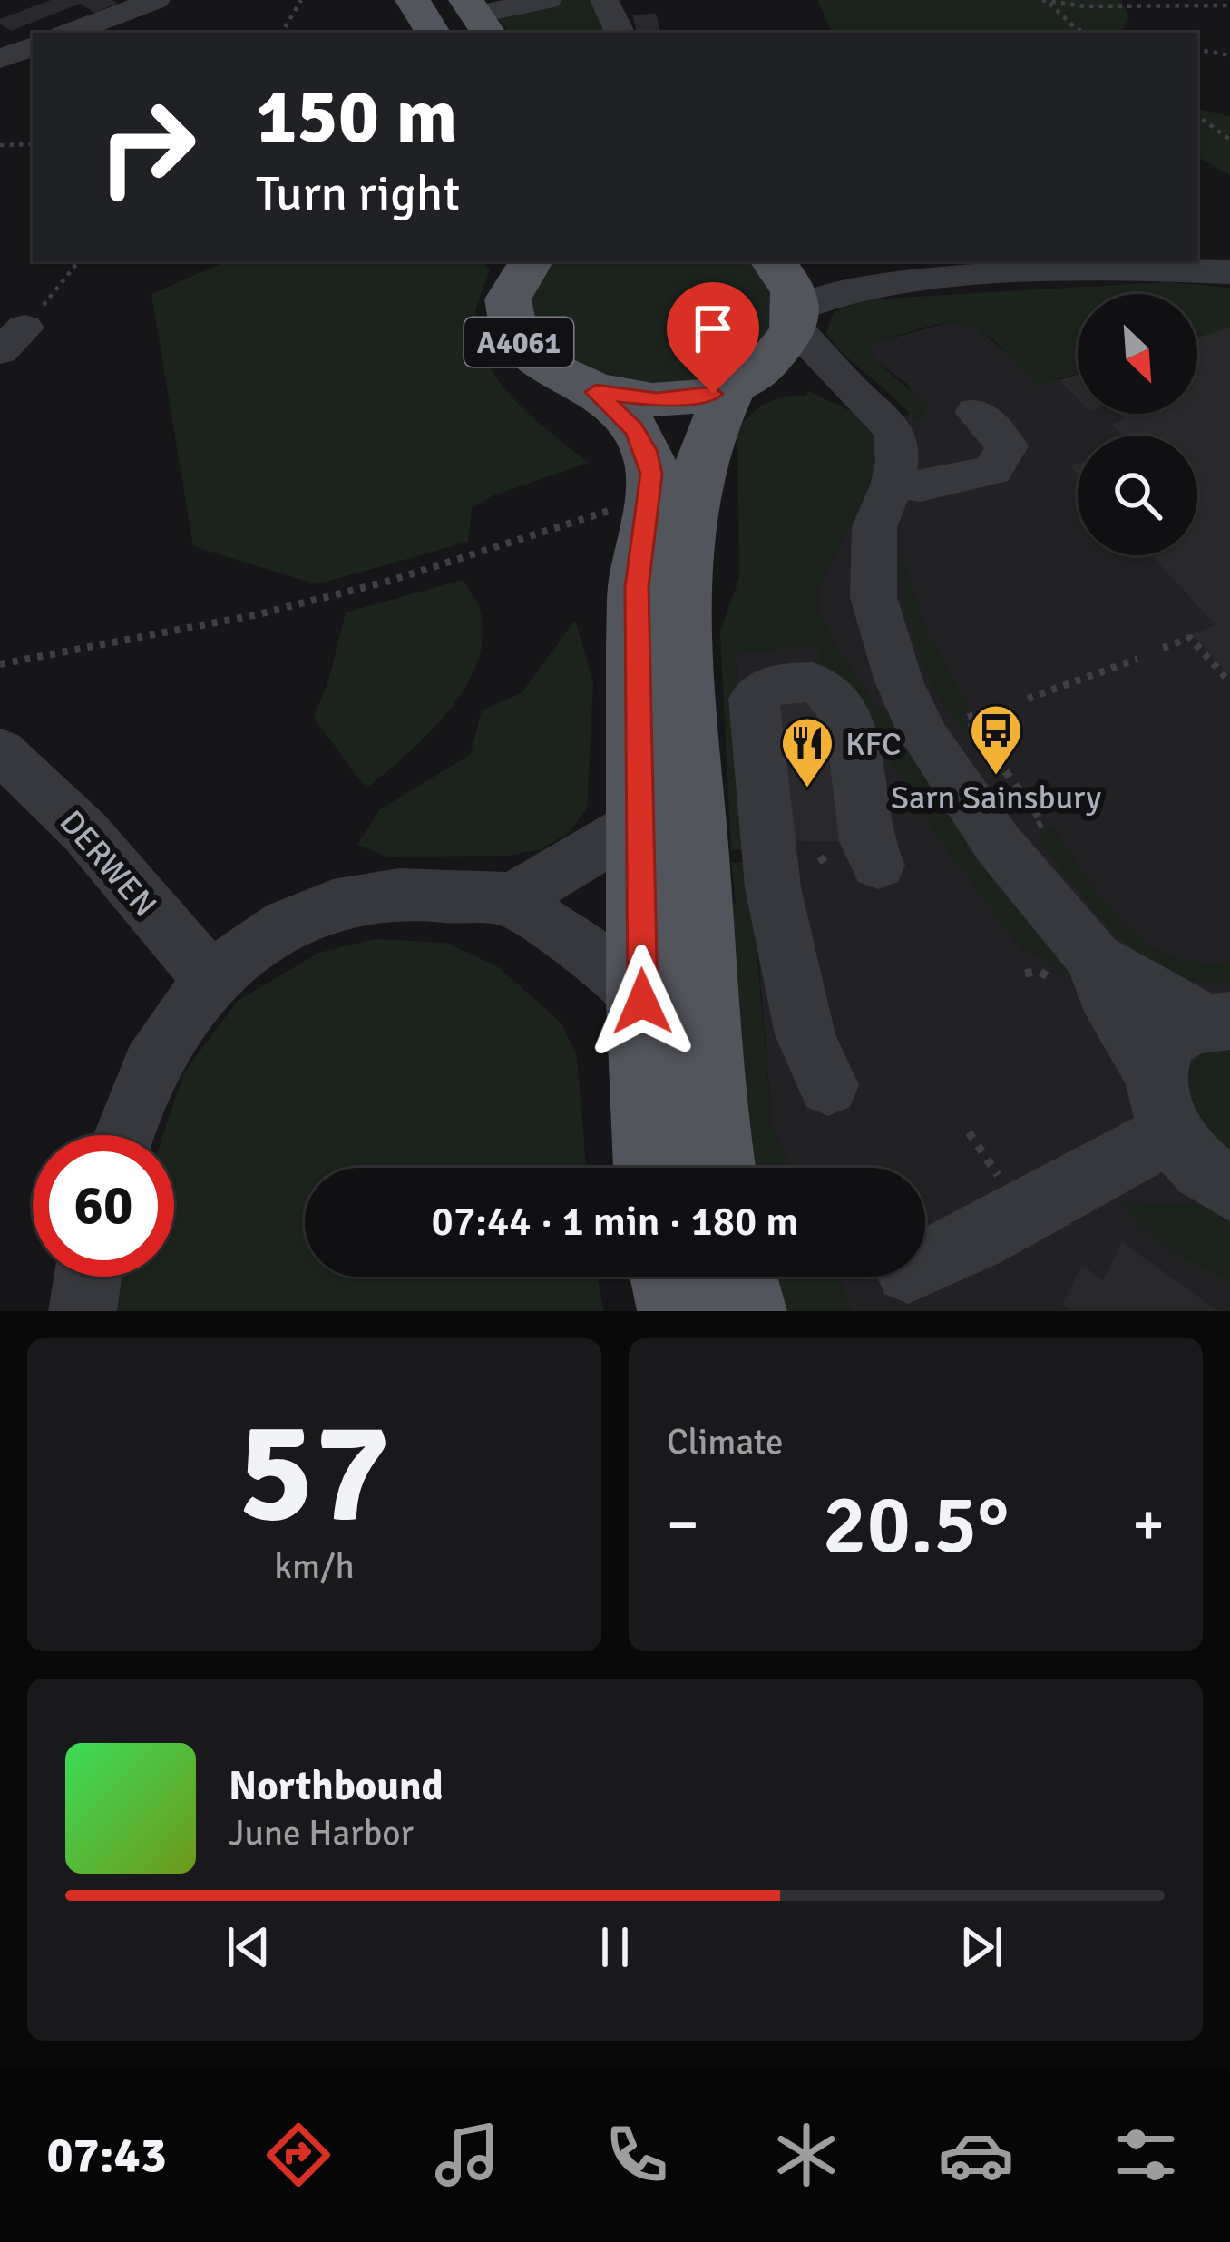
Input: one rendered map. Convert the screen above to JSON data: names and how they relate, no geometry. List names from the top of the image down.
{
  "streets": {
    "main road": ["A4061"],
    "street": ["DERWEN"]
  },
  "places": {
    "bus stop": ["Sarn Sainsbury"],
    "restaurant": ["KFC"]
  },
  "north": "bottom right",
  "page": {
    "turn": ["150 m", "Turn right"],
    "limit": "60",
    "trip": "07:44 · 1 min · 180 m",
    "tile": [
      ["57", "km/h"],
      "Climate"
    ],
    "heat": ["−", "20.5°", "+"],
    "song": ["Northbound", "June Harbor"],
    "tabs": "07:43"
  }
}
